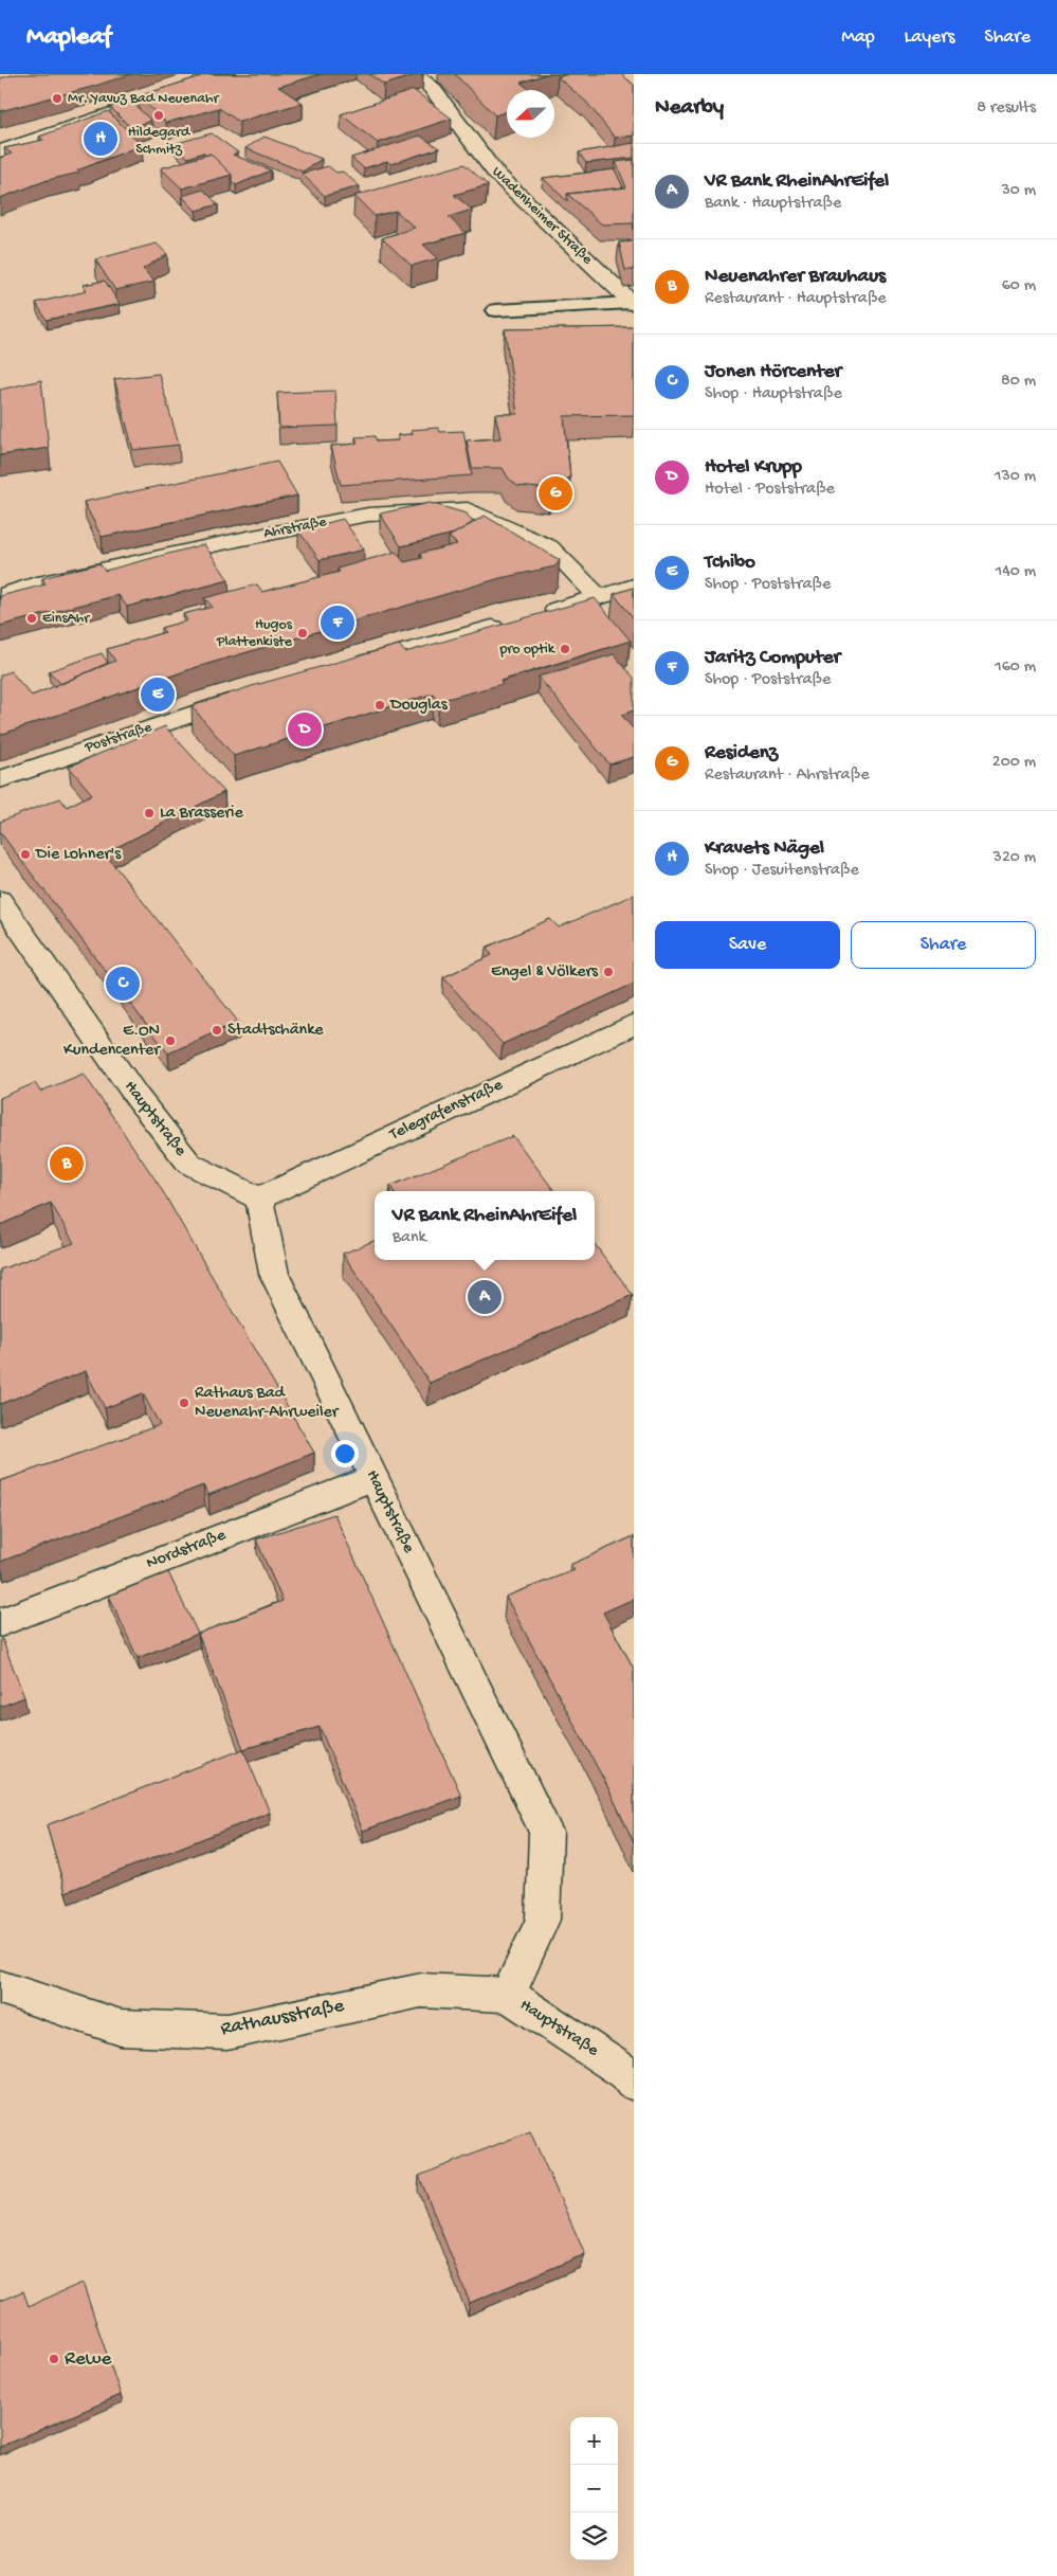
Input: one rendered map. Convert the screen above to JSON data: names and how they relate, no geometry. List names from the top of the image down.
{
  "streets": {
    "street": [
      "Wadenheimer Straße",
      "Ahrstraße",
      "Poststraße",
      "Telegrafenstraße",
      "Hauptstraße",
      "Nordstraße",
      "Rathausstraße"
    ]
  },
  "crossings": [
    ["Telegrafenstraße", "Hauptstraße"],
    ["Hauptstraße", "Nordstraße"],
    ["Hauptstraße", "Rathausstraße"]
  ],
  "places": [
    "Mr. Yavuz Bad Neuenahr",
    "Hildegard Schmitz",
    "EinsAhr",
    "Hugos Plattenkiste",
    "pro optik",
    "Douglas",
    "La Brasserie",
    "Die Lohner's",
    "Engel & Völkers",
    "Stadtschänke",
    "E.ON Kundencenter",
    "Rathaus Bad Neuenahr-Ahrweiler",
    "Rewe"
  ],
  "north": "left",
  "page": {
    "header": "Mapleaf",
    "nav": ["Map", "Layers", "Share"],
    "heading": ["Nearby", "8 results"],
    "pins": [
      "H",
      "G",
      "F",
      "E",
      "D",
      "C",
      "B",
      "A"
    ],
    "list": [
      {
        "mark": "A",
        "name": "VR Bank RheinAhrEifel",
        "note": "Bank · Hauptstraße",
        "value": "30 m"
      },
      {
        "mark": "B",
        "name": "Neuenahrer Brauhaus",
        "note": "Restaurant · Hauptstraße",
        "value": "60 m"
      },
      {
        "mark": "C",
        "name": "Jonen Hörcenter",
        "note": "Shop · Hauptstraße",
        "value": "80 m"
      },
      {
        "mark": "D",
        "name": "Hotel Krupp",
        "note": "Hotel · Poststraße",
        "value": "130 m"
      },
      {
        "mark": "E",
        "name": "Tchibo",
        "note": "Shop · Poststraße",
        "value": "140 m"
      },
      {
        "mark": "F",
        "name": "Jaritz Computer",
        "note": "Shop · Poststraße",
        "value": "160 m"
      },
      {
        "mark": "G",
        "name": "Residenz",
        "note": "Restaurant · Ahrstraße",
        "value": "200 m"
      },
      {
        "mark": "H",
        "name": "Kravets Nägel",
        "note": "Shop · Jesuitenstraße",
        "value": "320 m"
      }
    ],
    "buttons": ["Save", "Share"],
    "popup": ["VR Bank RheinAhrEifel", "Bank"],
    "map_buttons": ["+", "−"]
  }
}
